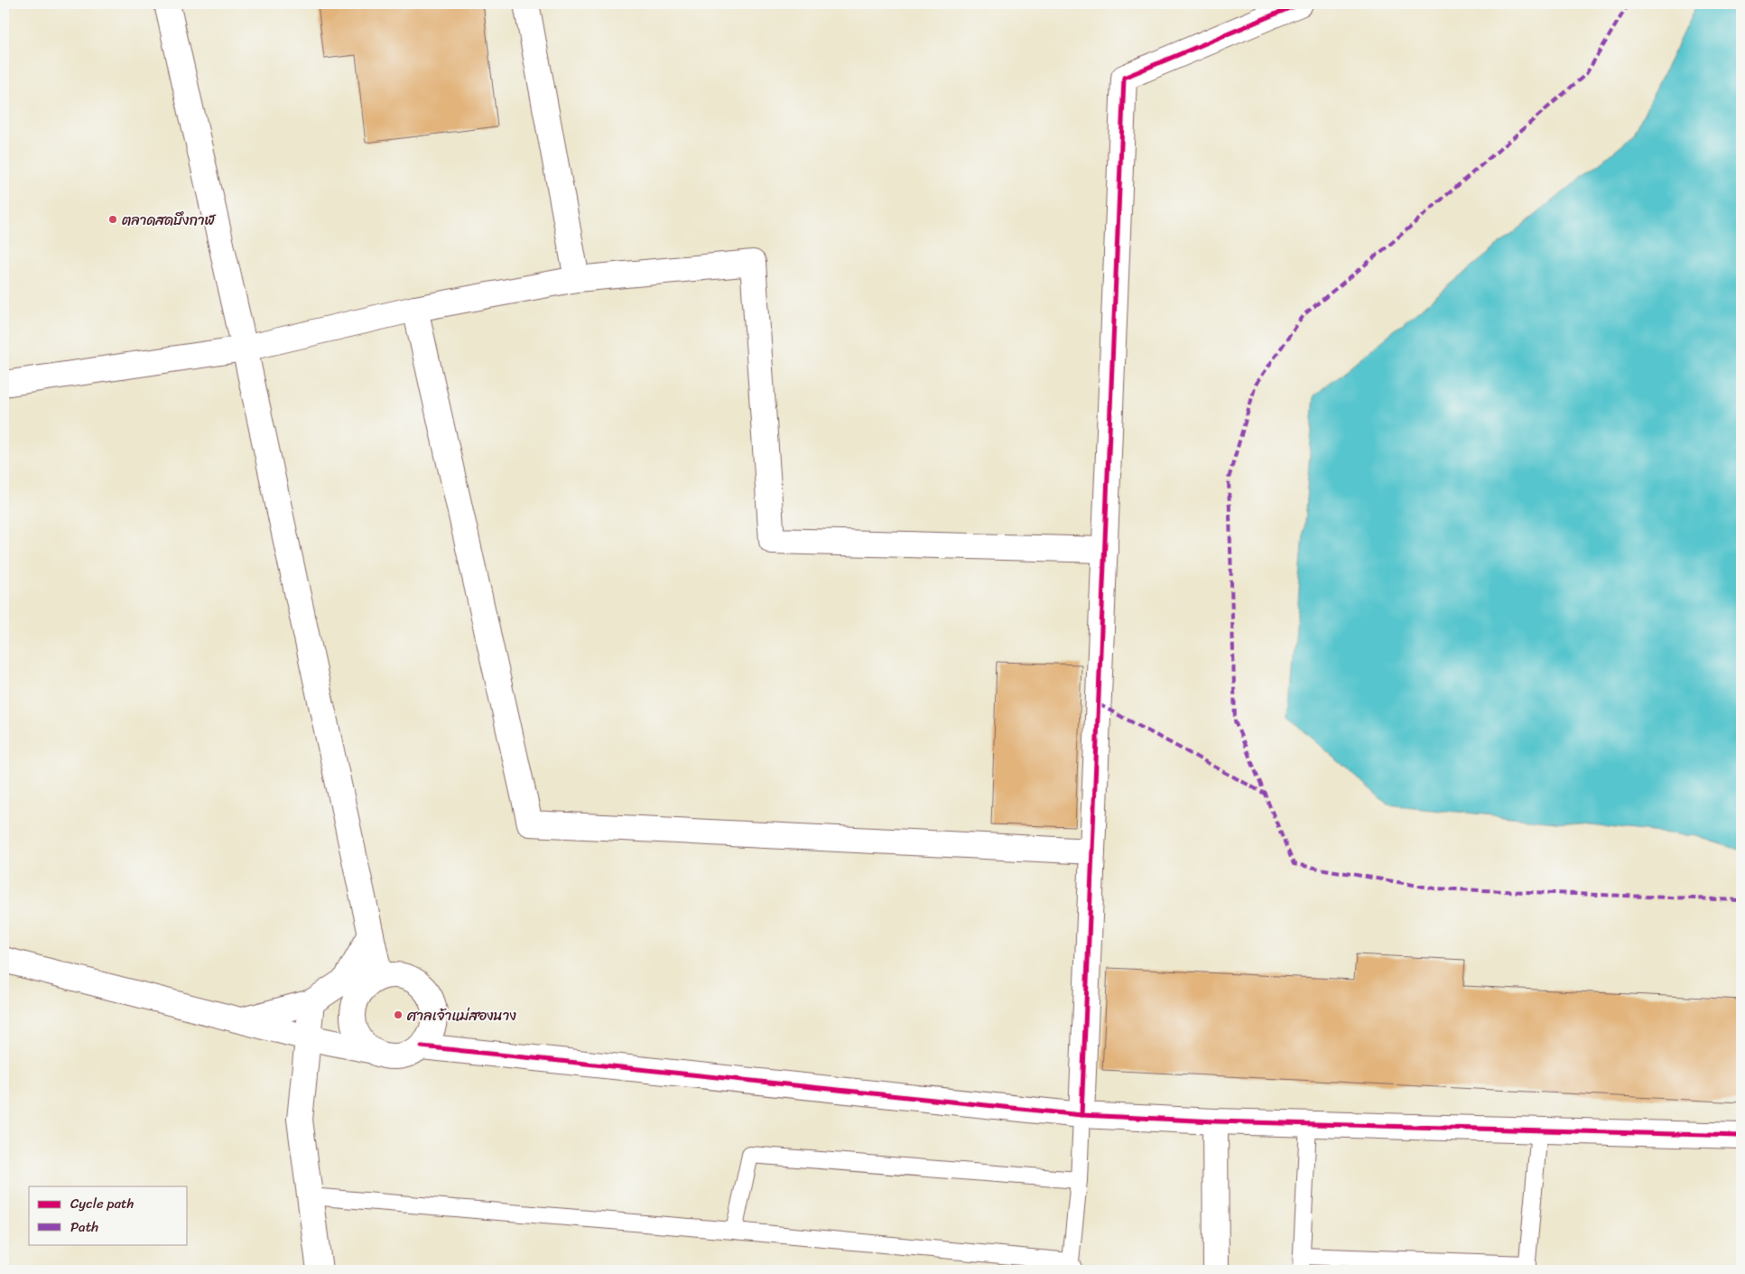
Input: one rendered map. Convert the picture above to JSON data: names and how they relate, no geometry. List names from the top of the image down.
{
  "places": ["ตลาดสดบึงกาฬ", "ศาลเจ้าแม่สองนาง"],
  "legend": ["Cycle path", "Path"]
}
